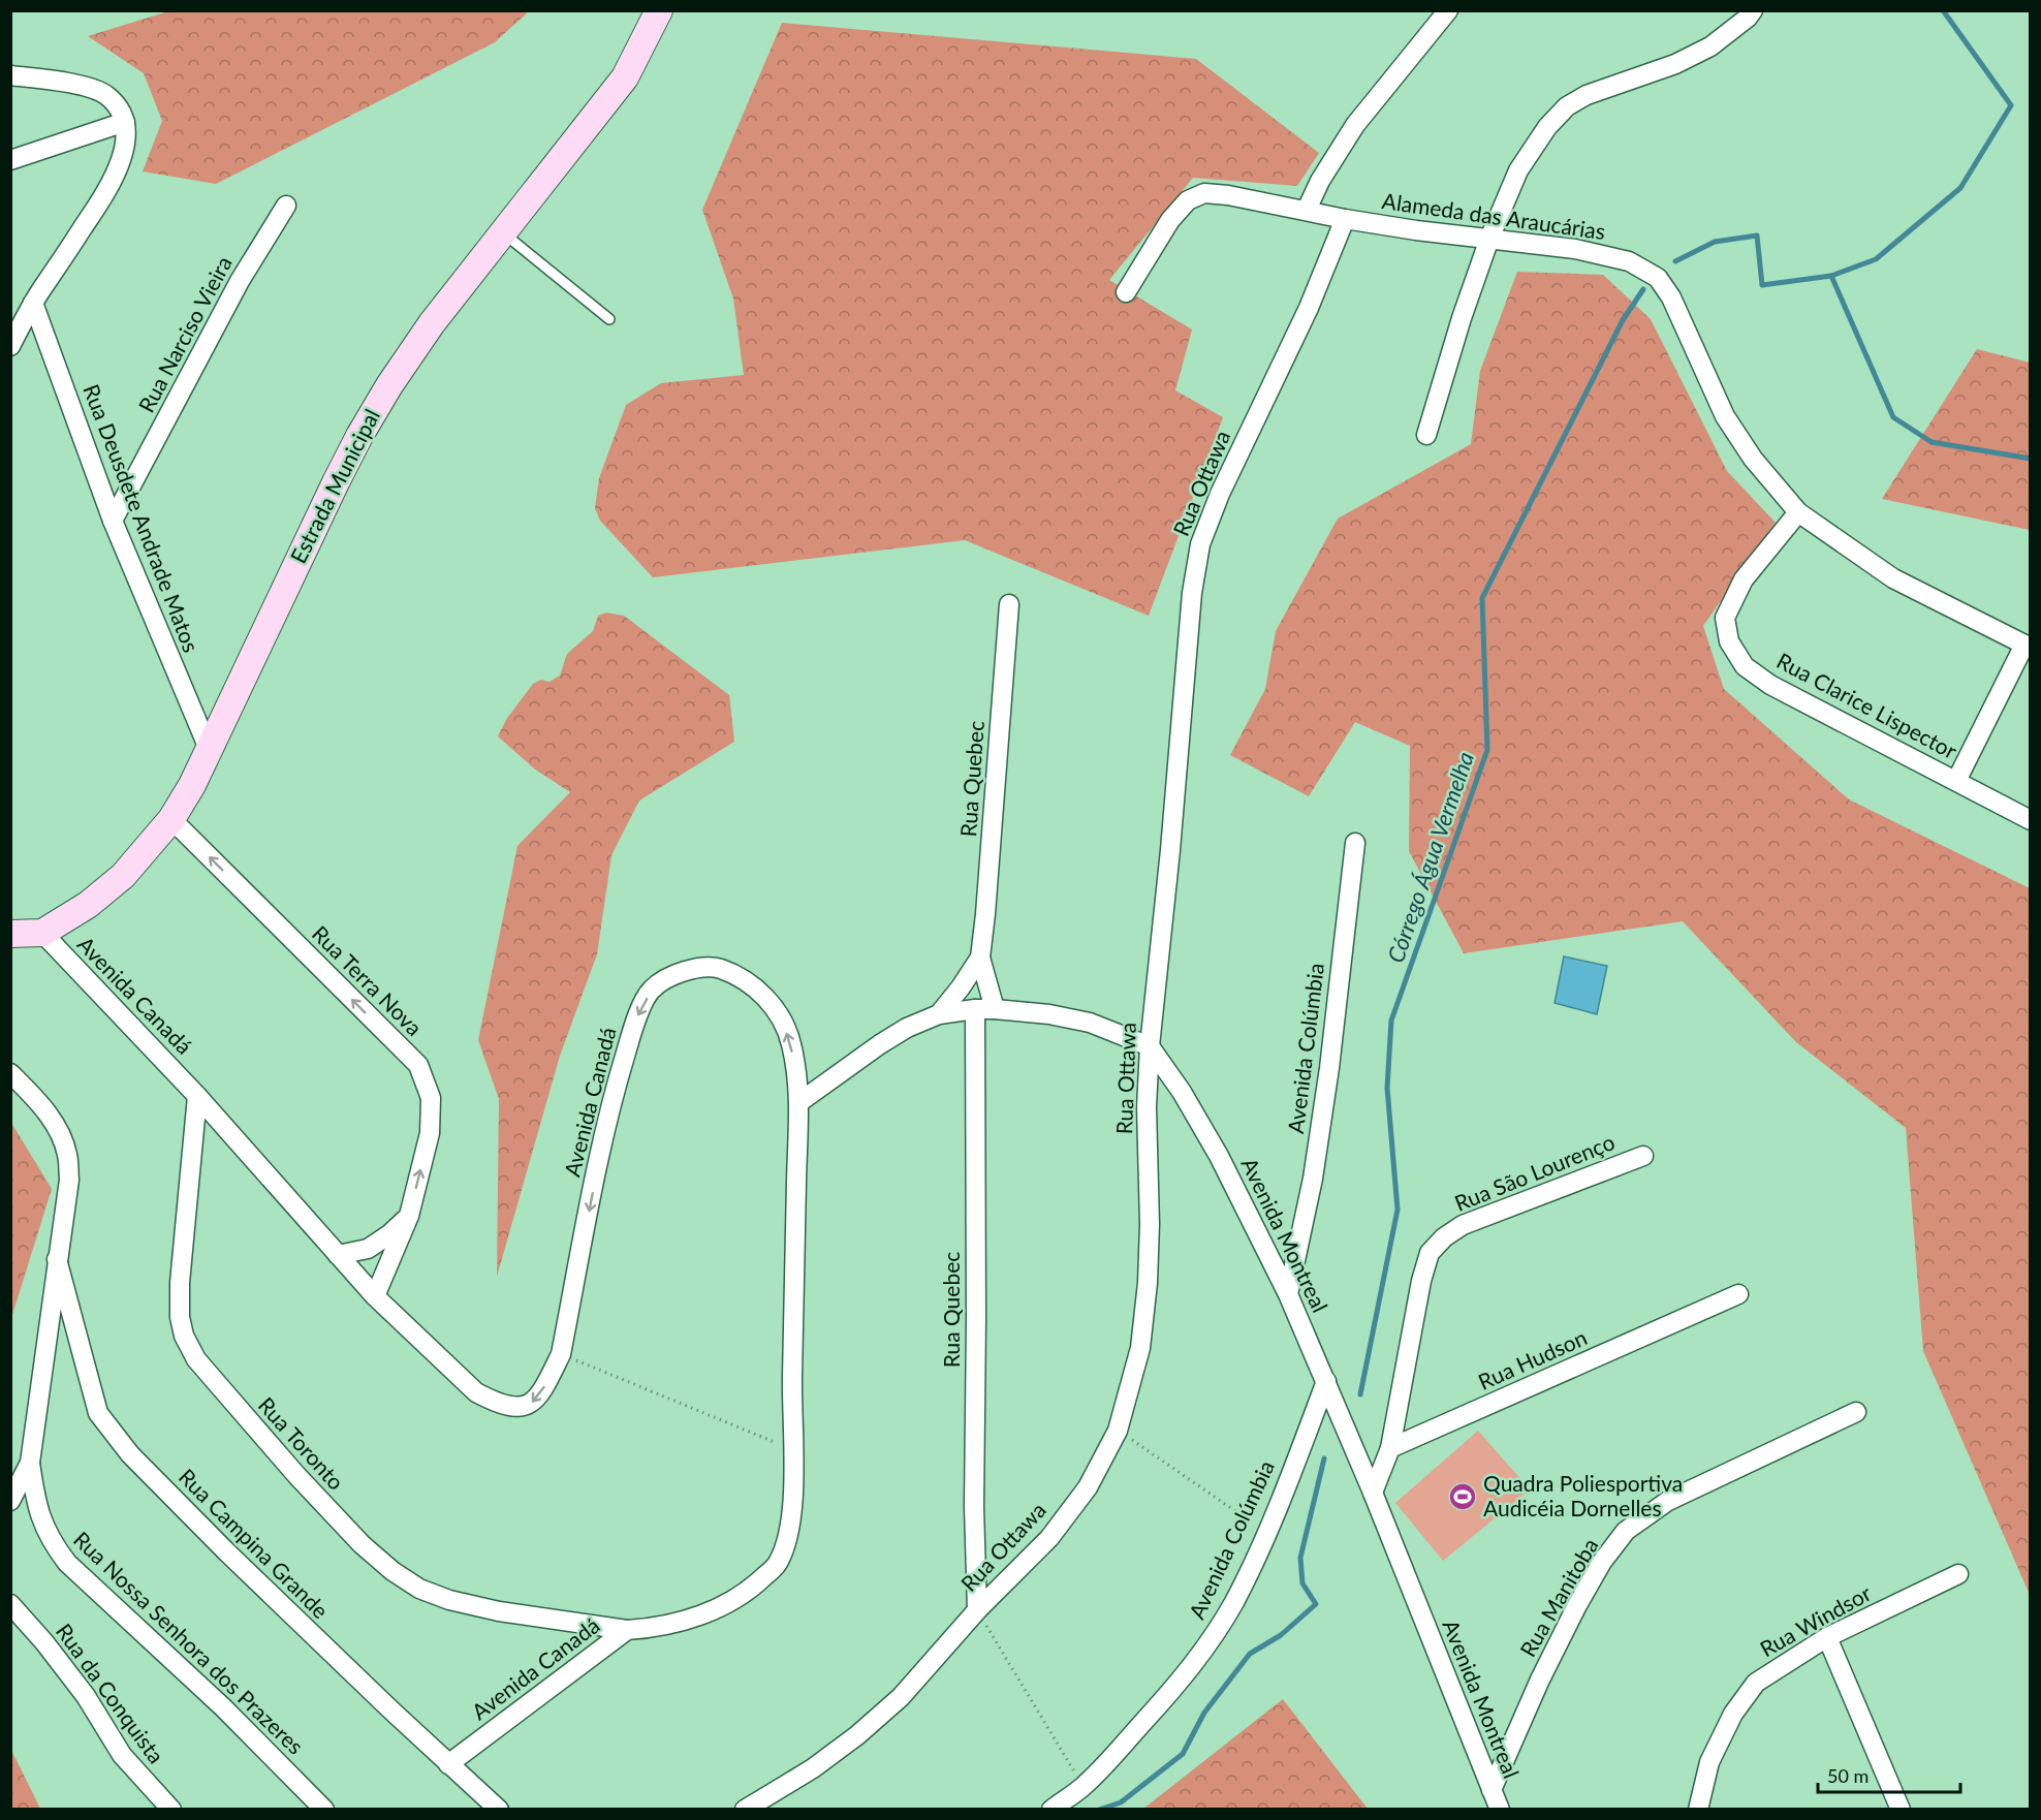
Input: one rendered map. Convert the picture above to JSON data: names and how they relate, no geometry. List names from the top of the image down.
{
  "streets": {
    "main road": ["Estrada Municipal"],
    "street": [
      "Alameda das Araucárias",
      "Rua Narciso Vieira",
      "Rua Ottawa",
      "Rua Deusdete Andrade Matos",
      "Rua Clarice Lispector",
      "Rua Quebec",
      "Rua Terra Nova",
      "Avenida Canadá",
      "Avenida Colúmbia",
      "Rua São Lourenço",
      "Avenida Montreal",
      "Rua Hudson",
      "Rua Toronto",
      "Rua Campina Grande",
      "Rua Manitoba",
      "Rua Windsor",
      "Rua Nossa Senhora dos Prazeres",
      "Rua da Conquista"
    ]
  },
  "crossings": [
    ["Alameda das Araucárias", "Rua Ottawa"],
    ["Alameda das Araucárias", "Rua Clarice Lispector"],
    ["Rua Narciso Vieira", "Rua Deusdete Andrade Matos"],
    ["Rua Ottawa", "Rua Quebec"],
    ["Rua Ottawa", "Avenida Montreal"],
    ["Estrada Municipal", "Rua Deusdete Andrade Matos"],
    ["Estrada Municipal", "Rua Terra Nova"],
    ["Estrada Municipal", "Avenida Canadá"],
    ["Rua Terra Nova", "Avenida Canadá"],
    ["Avenida Canadá", "Rua Toronto"],
    ["Avenida Canadá", "Rua Campina Grande"],
    ["Avenida Colúmbia", "Avenida Montreal"],
    ["Rua São Lourenço", "Rua Hudson"],
    ["Avenida Montreal", "Rua Manitoba"]
  ],
  "one_way": ["Rua Terra Nova"],
  "water": ["Córrego Água Vermelha"],
  "places": {
    "sports": ["Quadra Poliesportiva Audicéia Dornelles"]
  },
  "scale_bar": "50 m"
}
